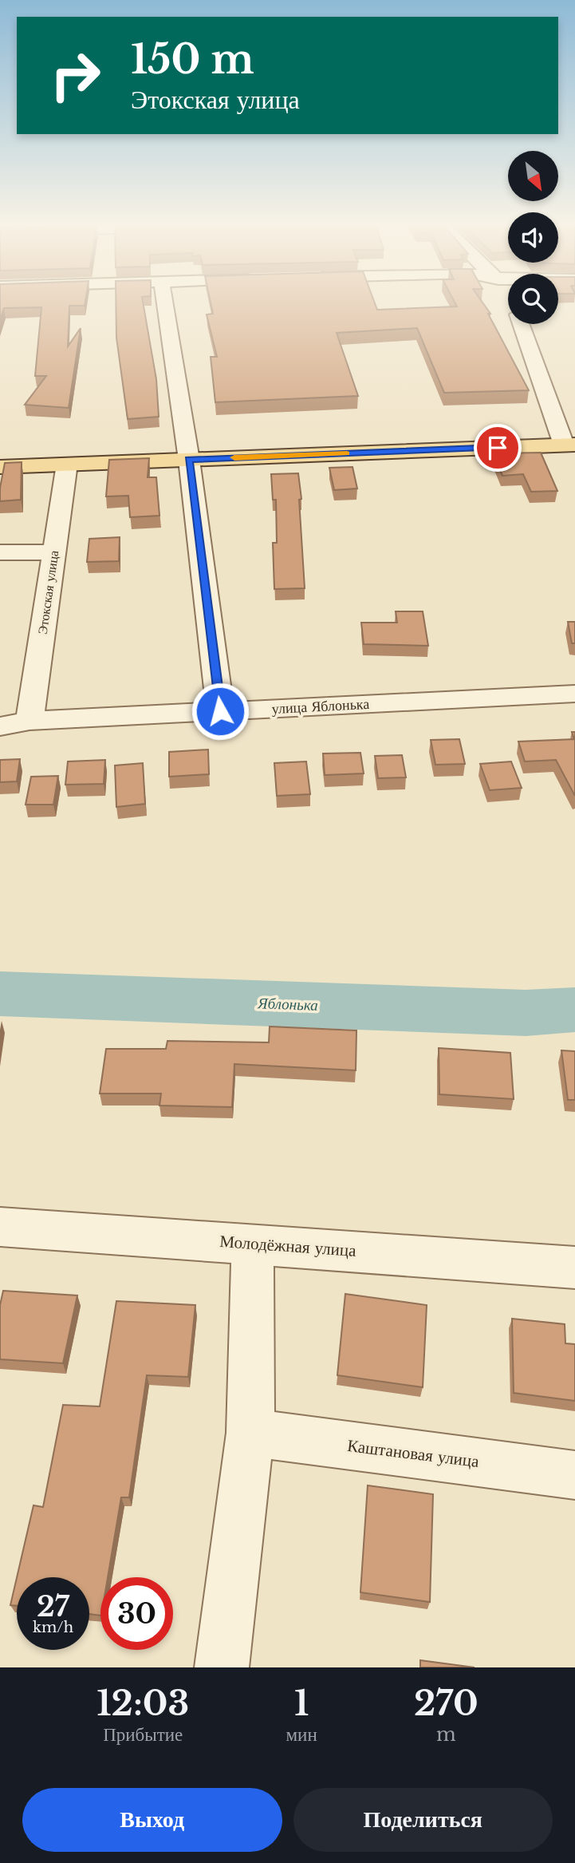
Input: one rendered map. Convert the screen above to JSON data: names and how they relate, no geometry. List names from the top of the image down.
{
  "streets": {
    "street": [
      "Этокская улица",
      "улица Яблонька",
      "Молодёжная улица",
      "Каштановая улица"
    ]
  },
  "crossings": [
    ["Этокская улица", "улица Яблонька"]
  ],
  "water": ["Яблонька"],
  "north": "bottom right",
  "page": {
    "turn": ["150 m", "Этокская улица"],
    "speed": "27 km/h",
    "limit": "30",
    "eta": [
      "12:03",
      "Прибытие",
      "1",
      "мин",
      "270",
      "m"
    ],
    "buttons": ["Выход", "Поделиться"]
  }
}
